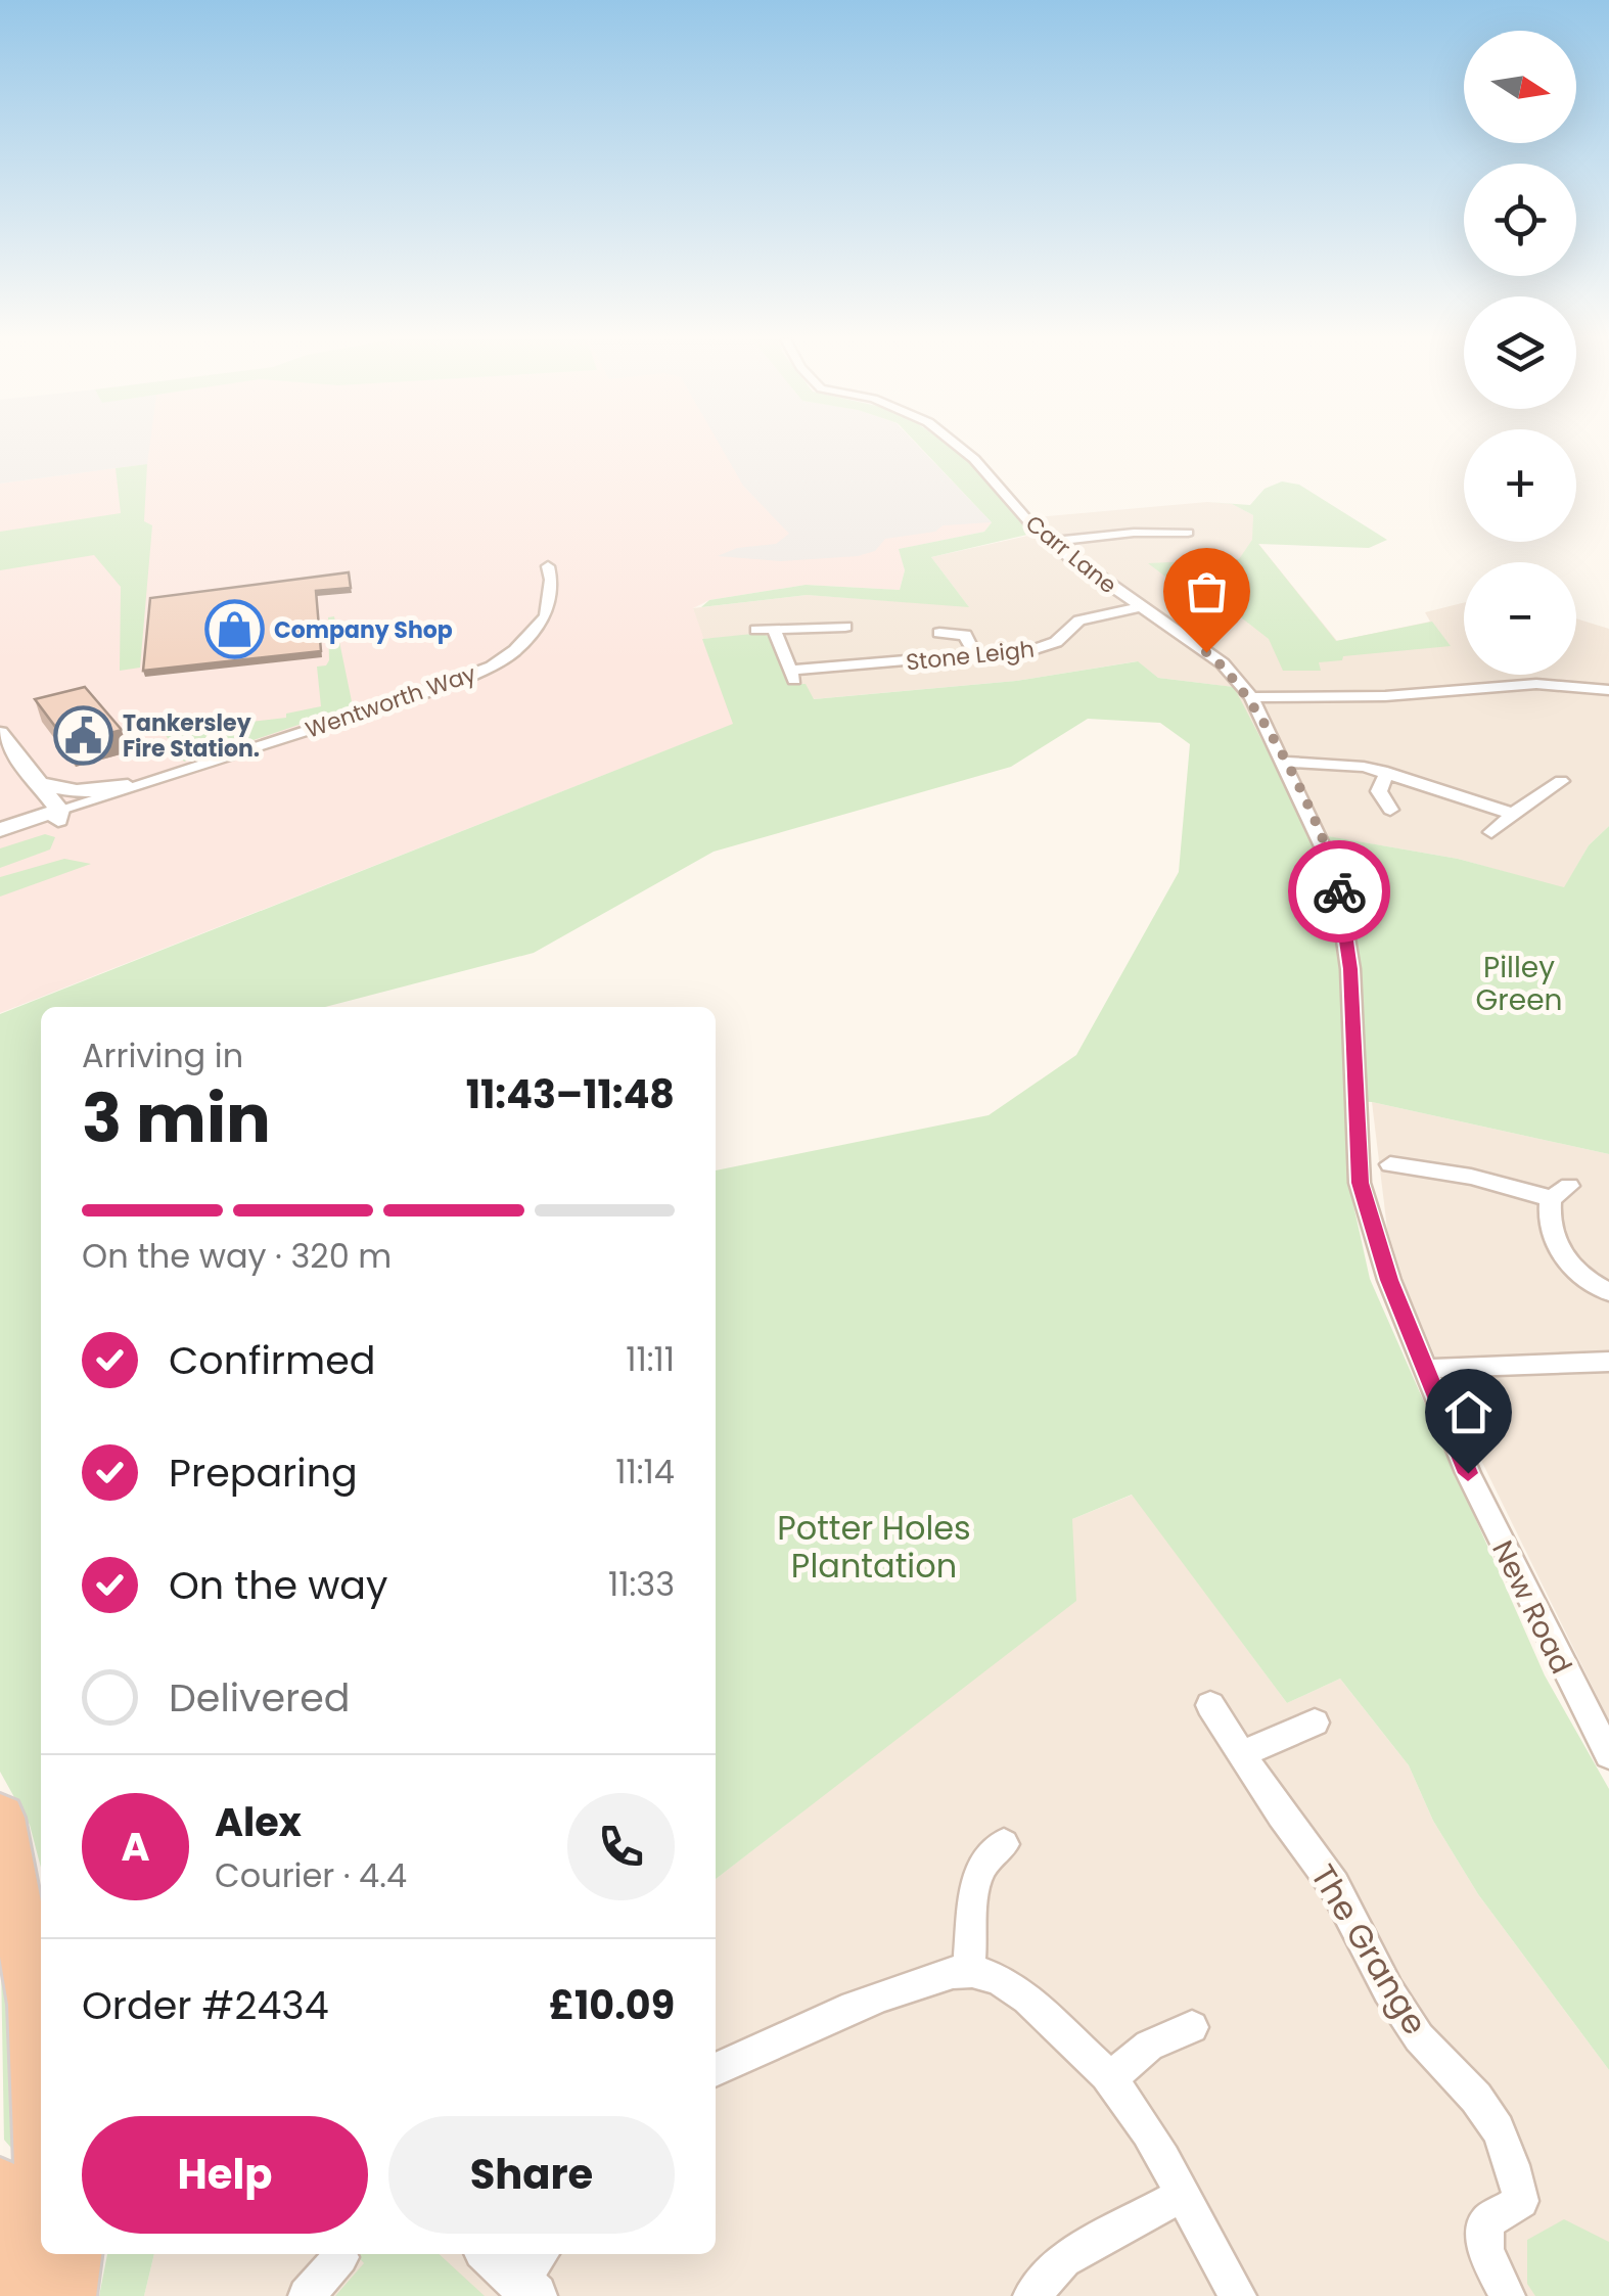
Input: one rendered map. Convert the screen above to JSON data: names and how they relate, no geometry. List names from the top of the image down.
{
  "streets": {
    "street": [
      "Carr Lane",
      "Stone Leigh",
      "Wentworth Way",
      "New Road",
      "The Grange"
    ]
  },
  "crossings": [
    ["Carr Lane", "Stone Leigh"],
    ["Carr Lane", "New Road"]
  ],
  "parks": ["Pilley Green", "Potter Holes Plantation"],
  "places": {
    "shop": ["Company Shop"],
    "public building": ["Tankersley Fire Station."]
  },
  "north": "right",
  "page": {
    "map_buttons": ["+", "−"],
    "heading": ["3 min", "Arriving in", "11:43–11:48"],
    "panel": [
      "Alex",
      "Courier · 4.4",
      "Order #2434",
      "£10.09"
    ],
    "bar": "On the way · 320 m",
    "list": [
      ["Confirmed", "11:11"],
      ["Preparing", "11:14"],
      ["On the way", "11:33"],
      "Delivered"
    ],
    "round": "A",
    "buttons": ["Help", "Share"]
  }
}
